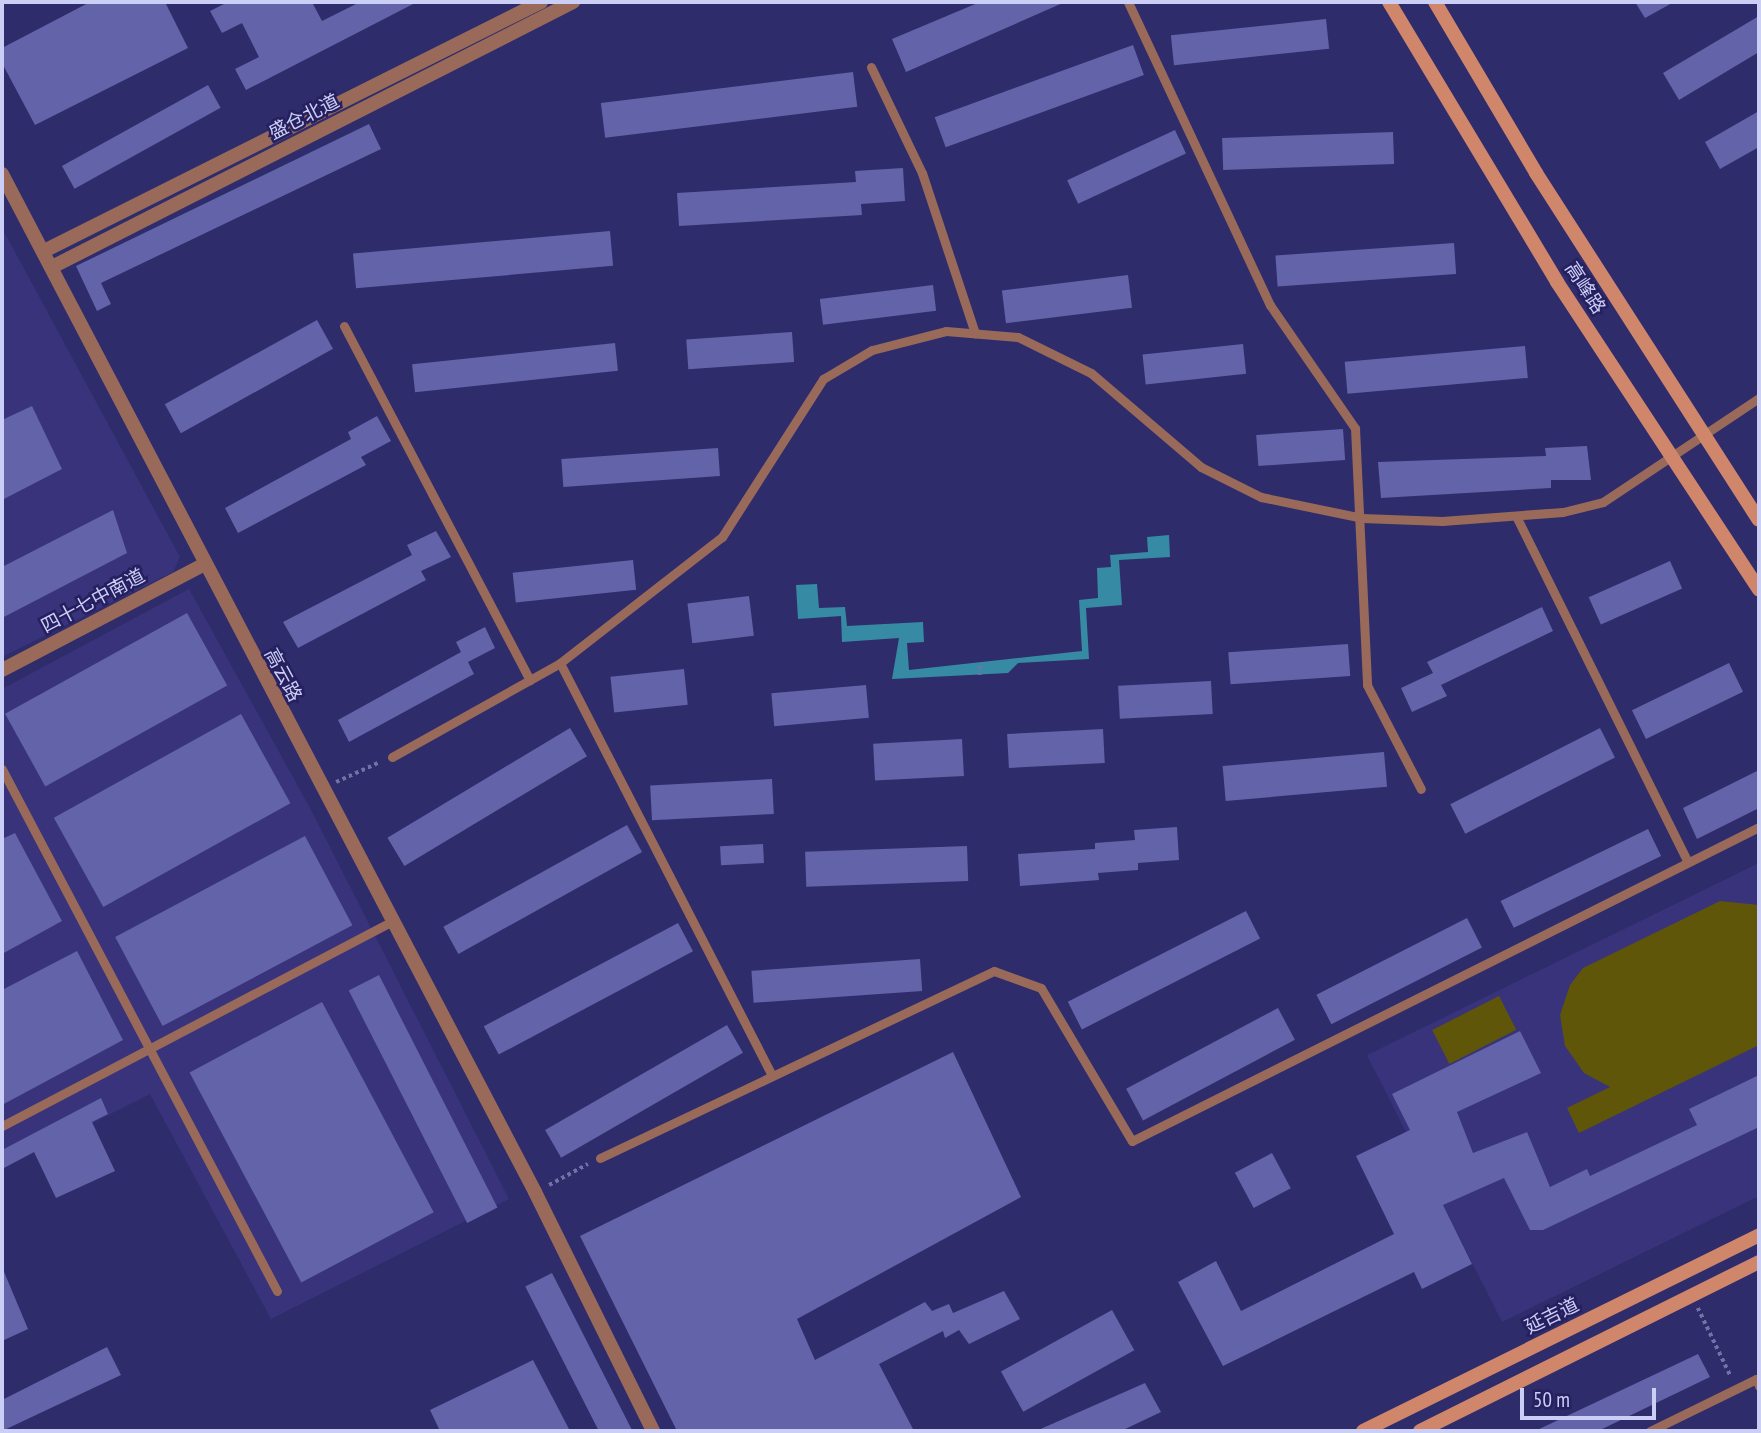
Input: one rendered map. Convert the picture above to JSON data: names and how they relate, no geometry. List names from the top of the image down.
{
  "streets": {
    "main road": ["高峰路", "延吉道"],
    "street": ["盛仓北道", "四十七中南道", "高云路"]
  },
  "crossings": [
    ["盛仓北道", "高云路"],
    ["四十七中南道", "高云路"]
  ],
  "scale_bar": "50 m"
}
